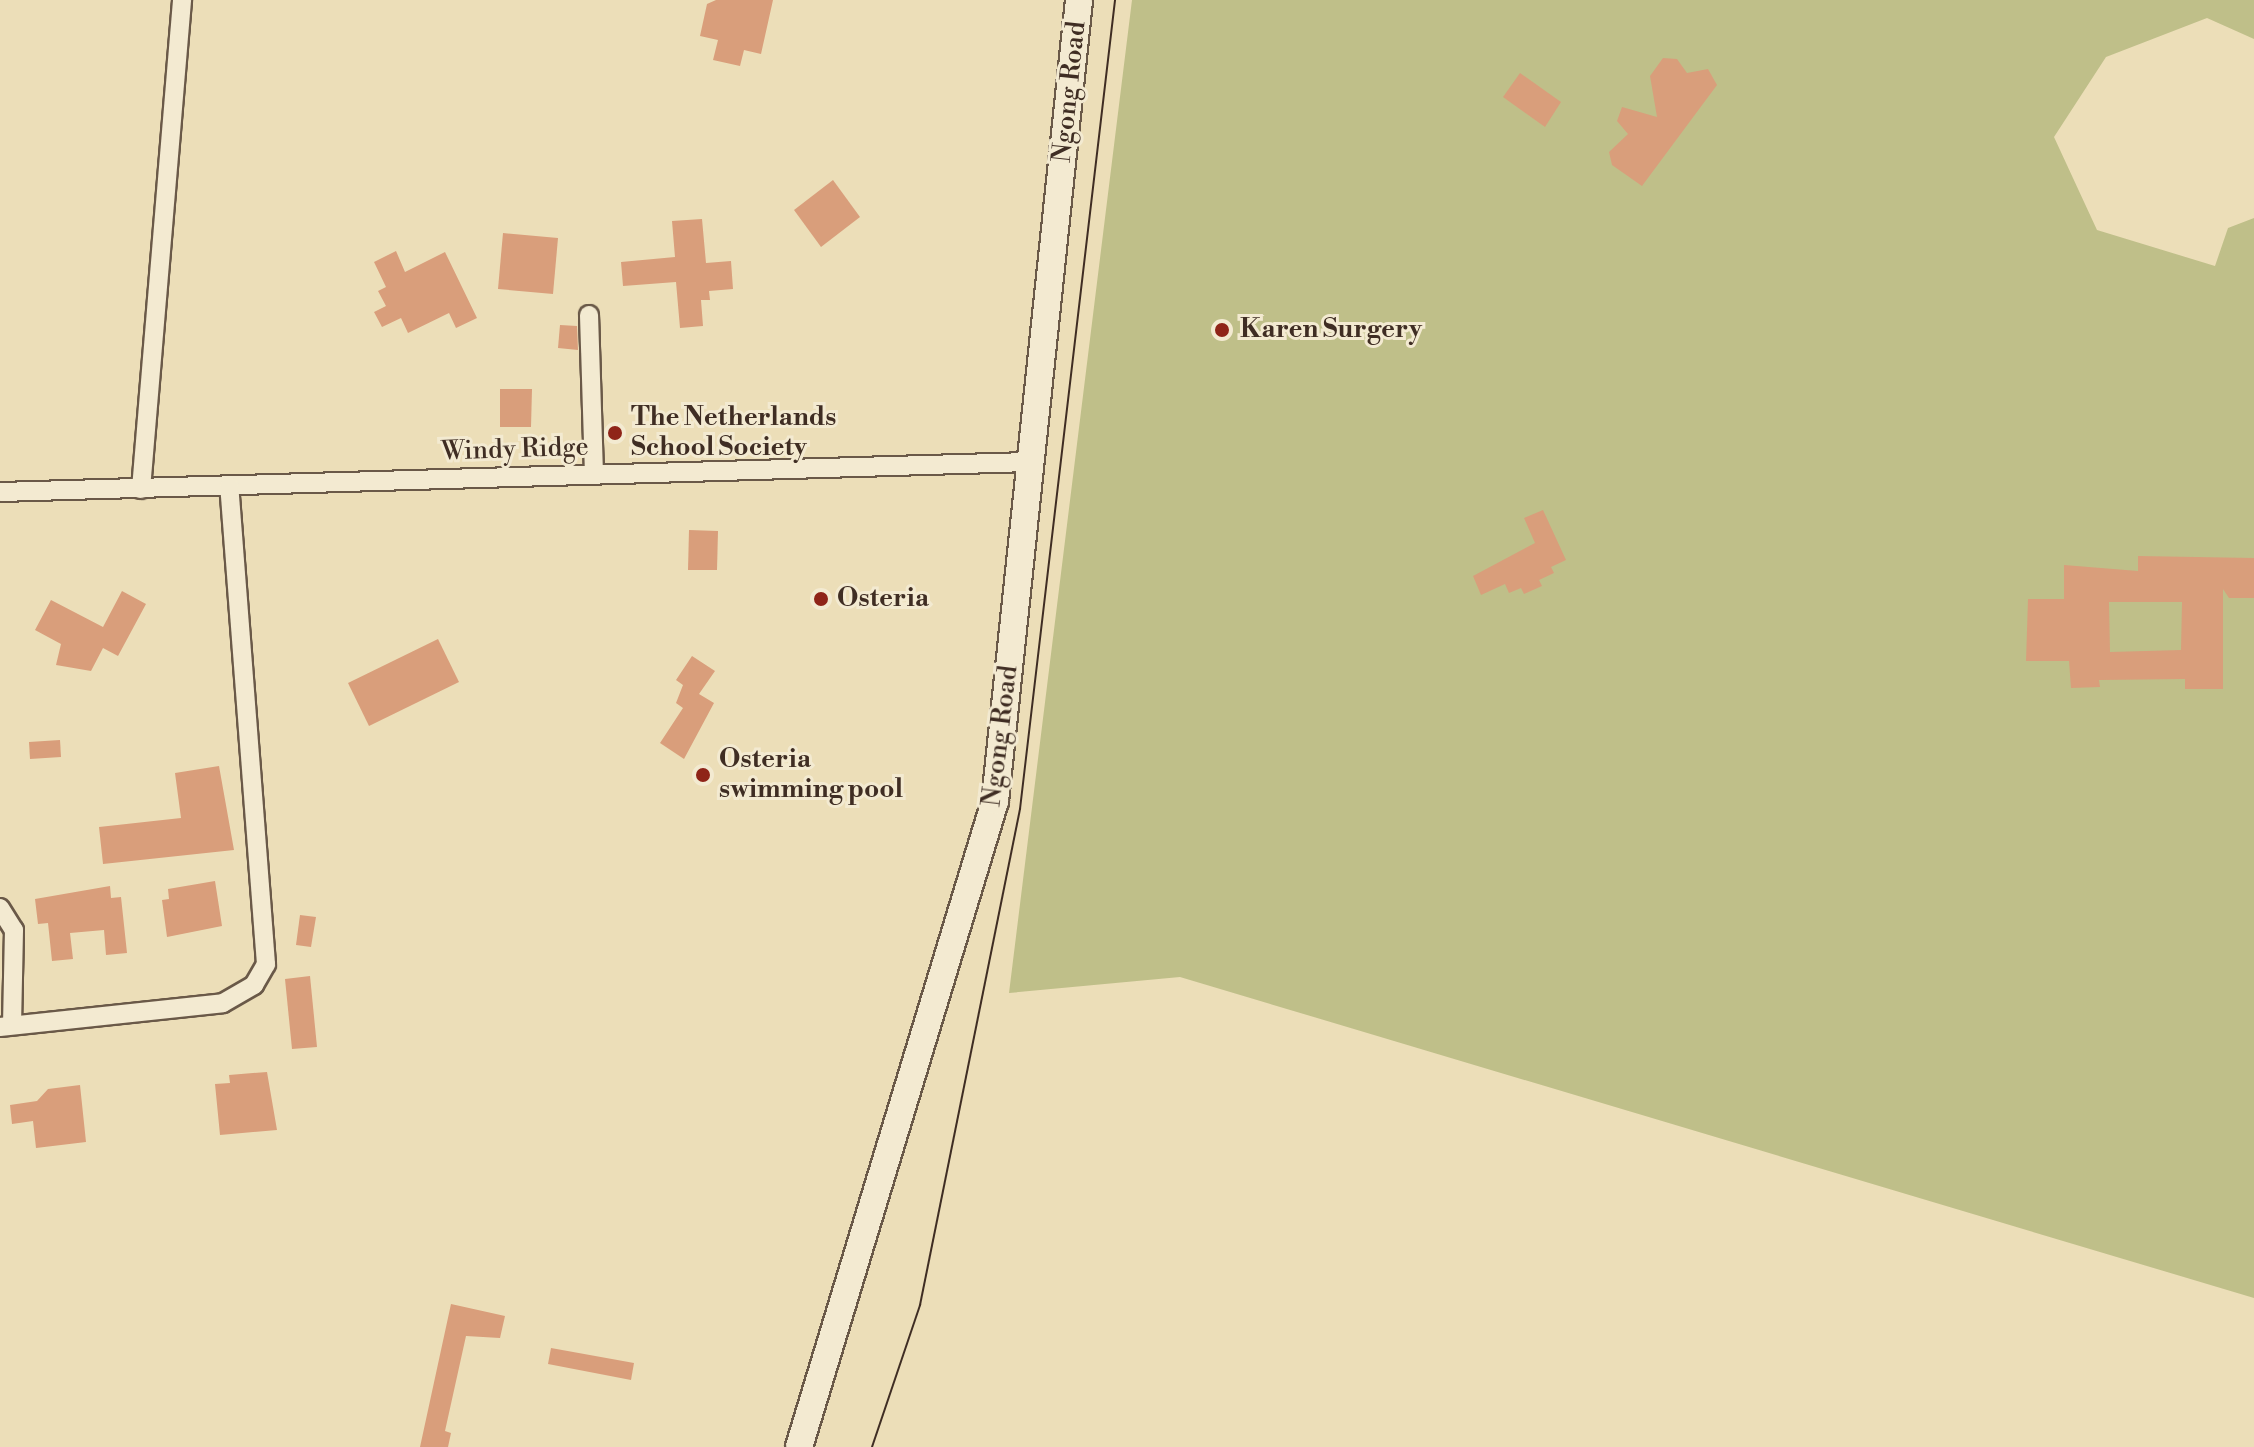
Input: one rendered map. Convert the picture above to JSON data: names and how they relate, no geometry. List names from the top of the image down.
{
  "streets": {
    "main road": ["Ngong Road"],
    "street": ["Windy Ridge"]
  },
  "crossings": [
    ["Ngong Road", "Windy Ridge"]
  ],
  "places": [
    "Karen Surgery",
    "The Netherlands School Society",
    "Osteria",
    "Osteria swimming pool"
  ]
}
